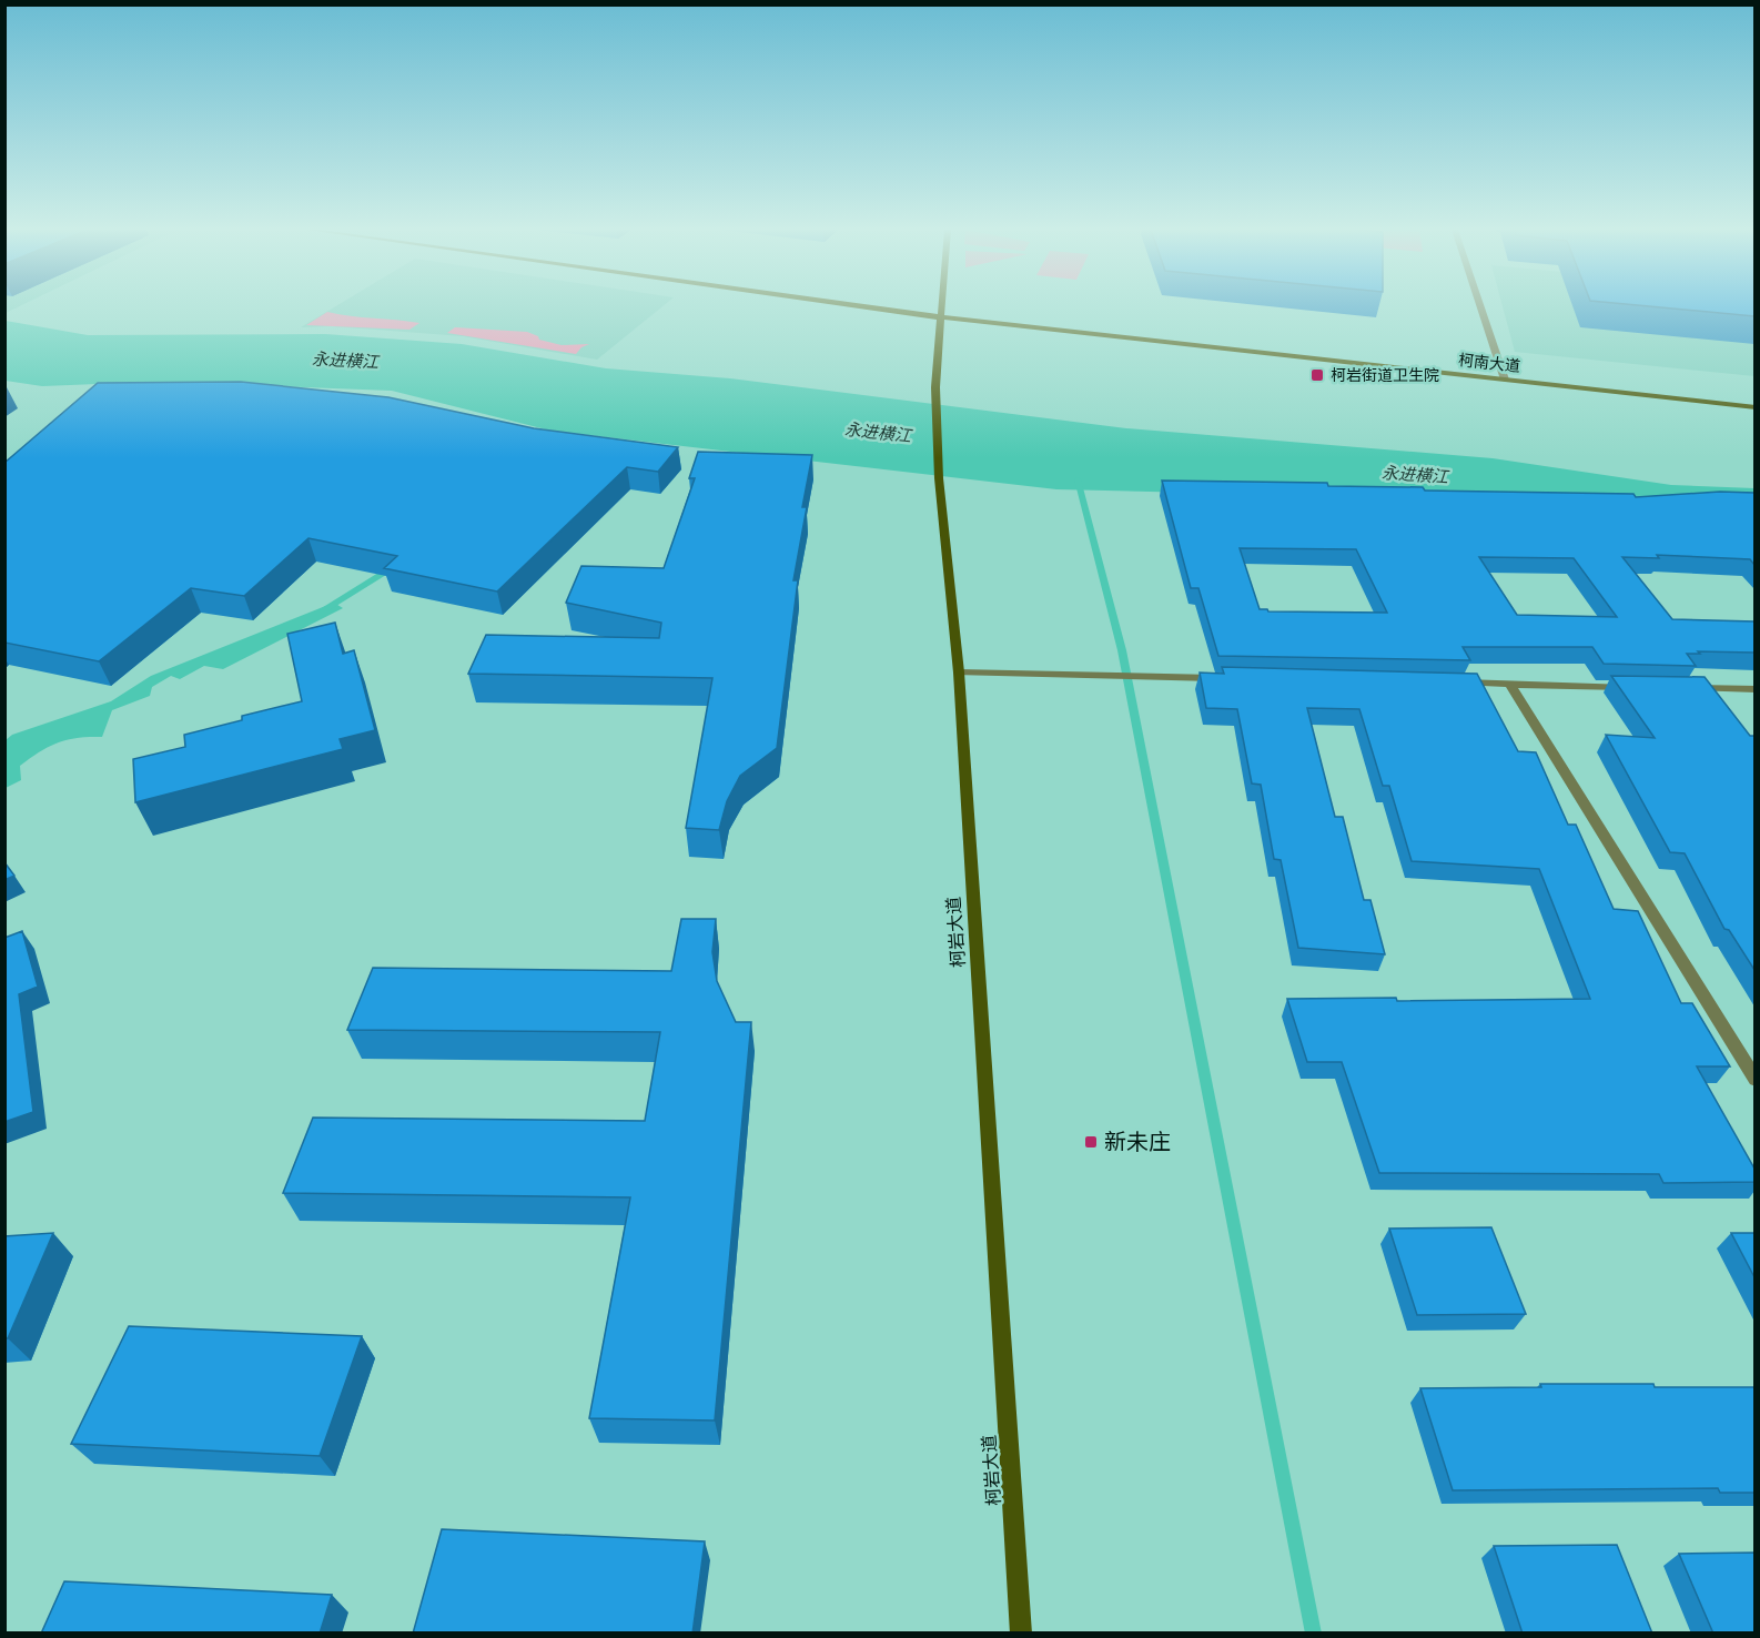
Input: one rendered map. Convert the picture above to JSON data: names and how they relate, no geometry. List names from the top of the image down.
{
  "streets": {
    "main road": ["柯南大道", "柯岩大道"]
  },
  "crossings": [
    ["柯南大道", "柯岩大道"]
  ],
  "water": ["永进横江"],
  "places": {
    "transit": ["柯岩街道卫生院", "新未庄"]
  }
}
